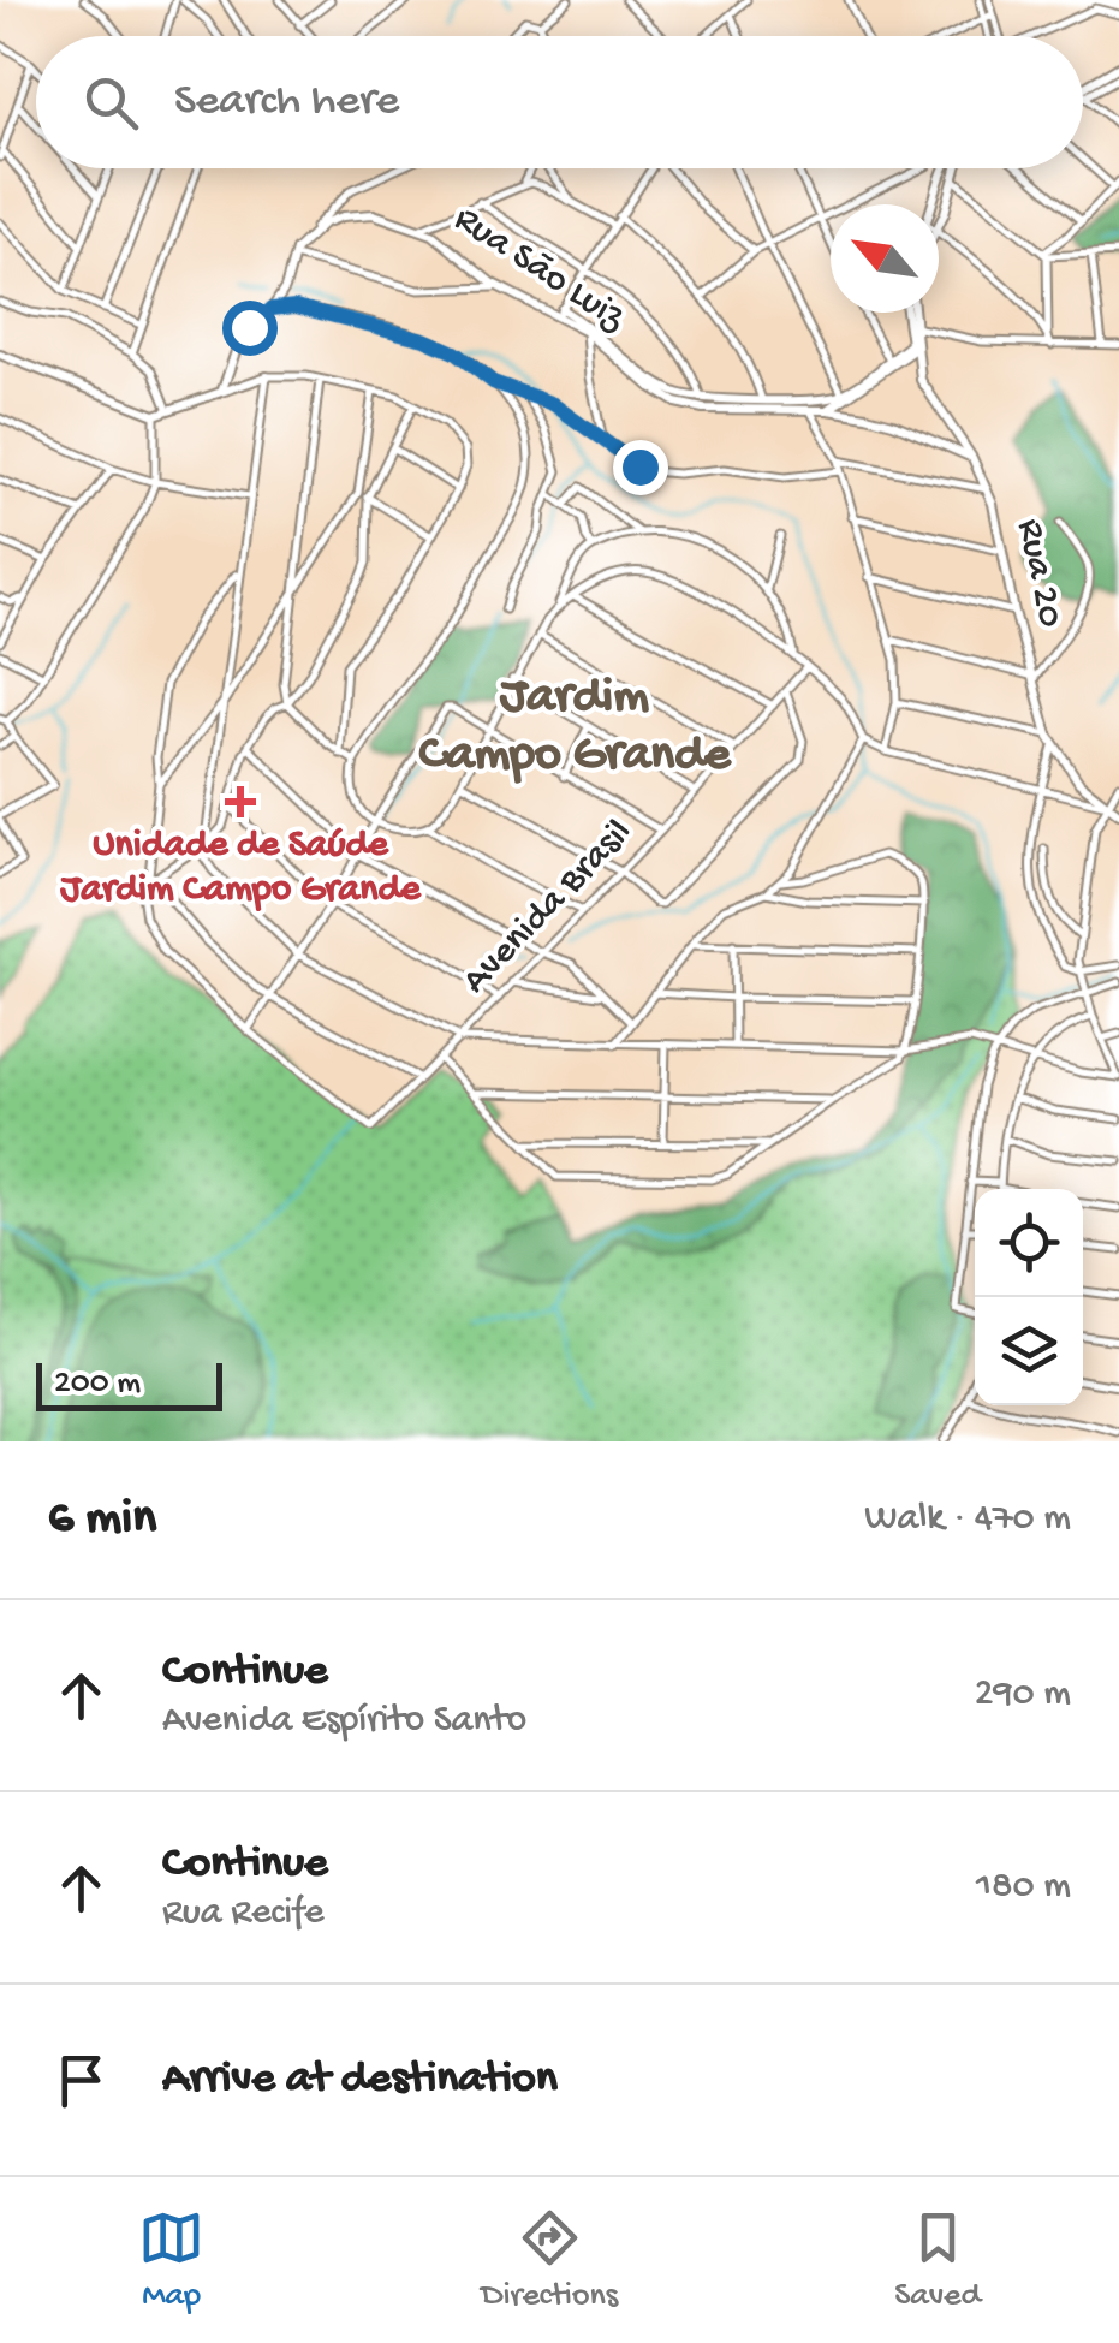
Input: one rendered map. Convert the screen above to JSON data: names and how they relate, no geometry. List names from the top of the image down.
{
  "streets": {
    "street": ["Rua São Luiz", "Rua 20", "Avenida Brasil"]
  },
  "crossings": [
    ["Rua São Luiz", "Rua 20"]
  ],
  "districts": ["Jardim Campo Grande"],
  "places": {
    "health": ["Unidade de Saúde Jardim Campo Grande"]
  },
  "scale_bar": "200 m",
  "north": "top left",
  "page": {
    "search": "Search here",
    "scale": "200 m",
    "heading": ["6 min", "Walk · 470 m"],
    "list": [
      ["Continue", "Avenida Espírito Santo", "290 m"],
      ["Continue", "Rua Recife", "180 m"],
      "Arrive at destination"
    ],
    "nav": ["Map", "Directions", "Saved"]
  }
}
